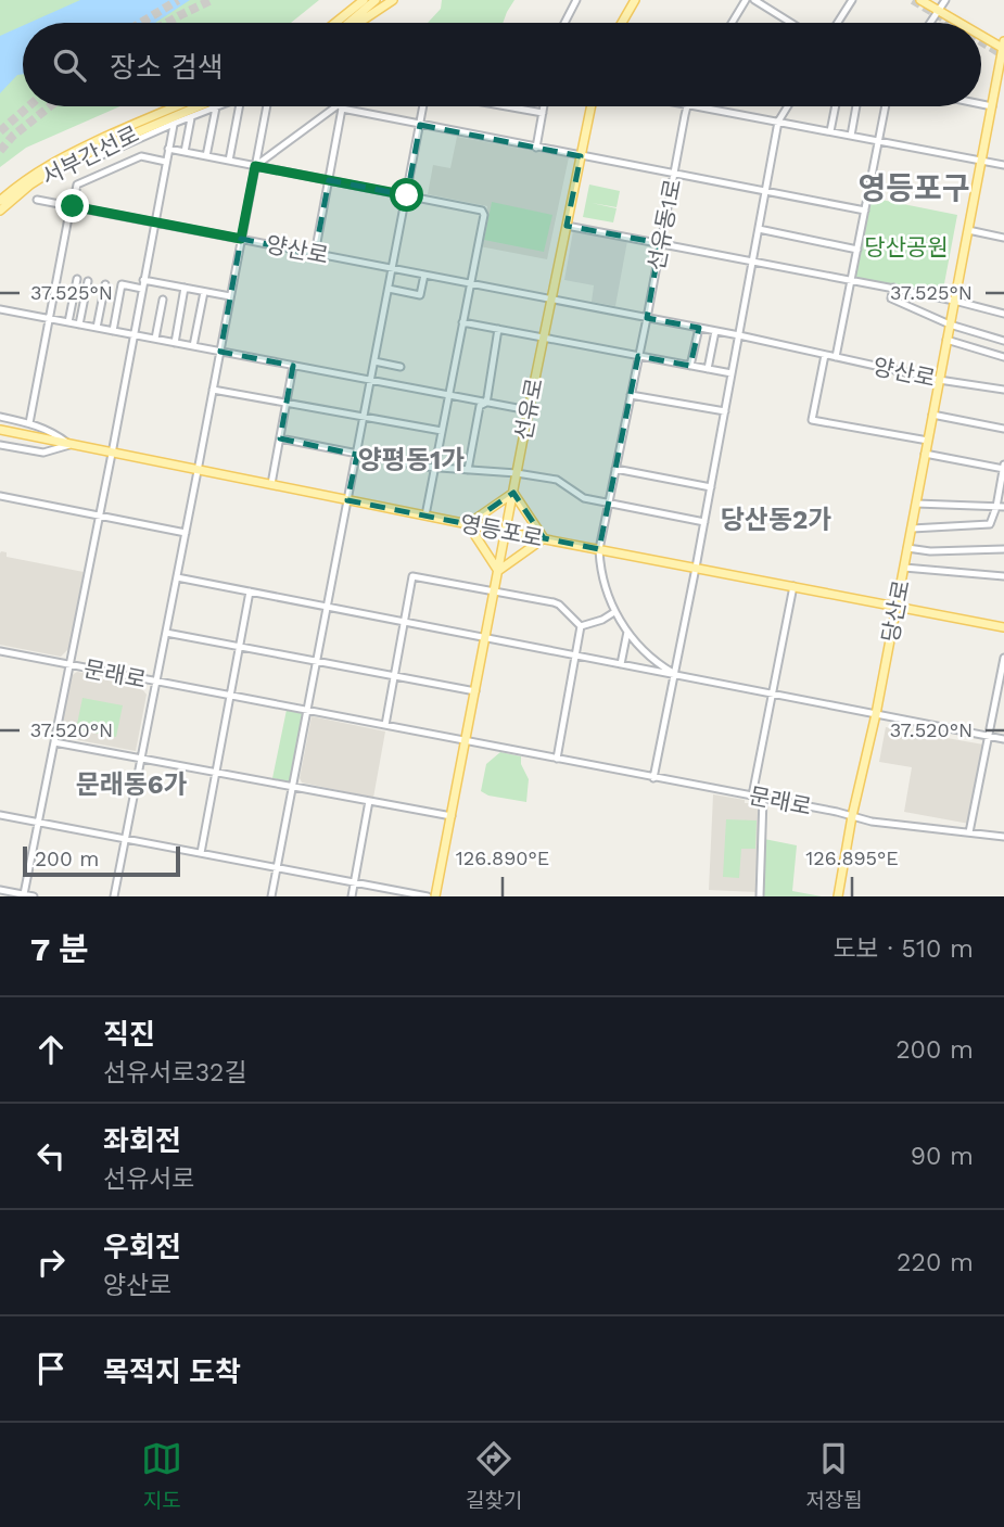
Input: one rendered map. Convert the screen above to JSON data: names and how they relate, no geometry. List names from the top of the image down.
{
  "streets": {
    "main road": [
      "서부간선로",
      "선유로",
      "영등포로",
      "당산로"
    ],
    "street": ["선유동1로", "양산로", "문래로"]
  },
  "crossings": [
    ["선유동1로", "양산로"],
    ["선유동1로", "영등포로"],
    ["양산로", "선유로"],
    ["양산로", "당산로"],
    ["선유로", "영등포로"],
    ["선유로", "문래로"],
    ["영등포로", "당산로"],
    ["당산로", "문래로"]
  ],
  "districts": [
    "영등포구",
    "양평동1가",
    "당산동2가",
    "문래동6가"
  ],
  "parks": ["당산공원"],
  "scale_bar": "200 m",
  "page": {
    "search": "장소 검색",
    "scale": "200 m",
    "heading": ["7 분", "도보 · 510 m"],
    "list": [
      ["직진", "선유서로32길", "200 m"],
      ["좌회전", "선유서로", "90 m"],
      ["우회전", "양산로", "220 m"],
      "목적지 도착"
    ],
    "nav": ["지도", "길찾기", "저장됨"]
  },
  "coordinates": [
    "37.525°N",
    "37.520°N",
    "126.890°E",
    "126.895°E"
  ]
}
